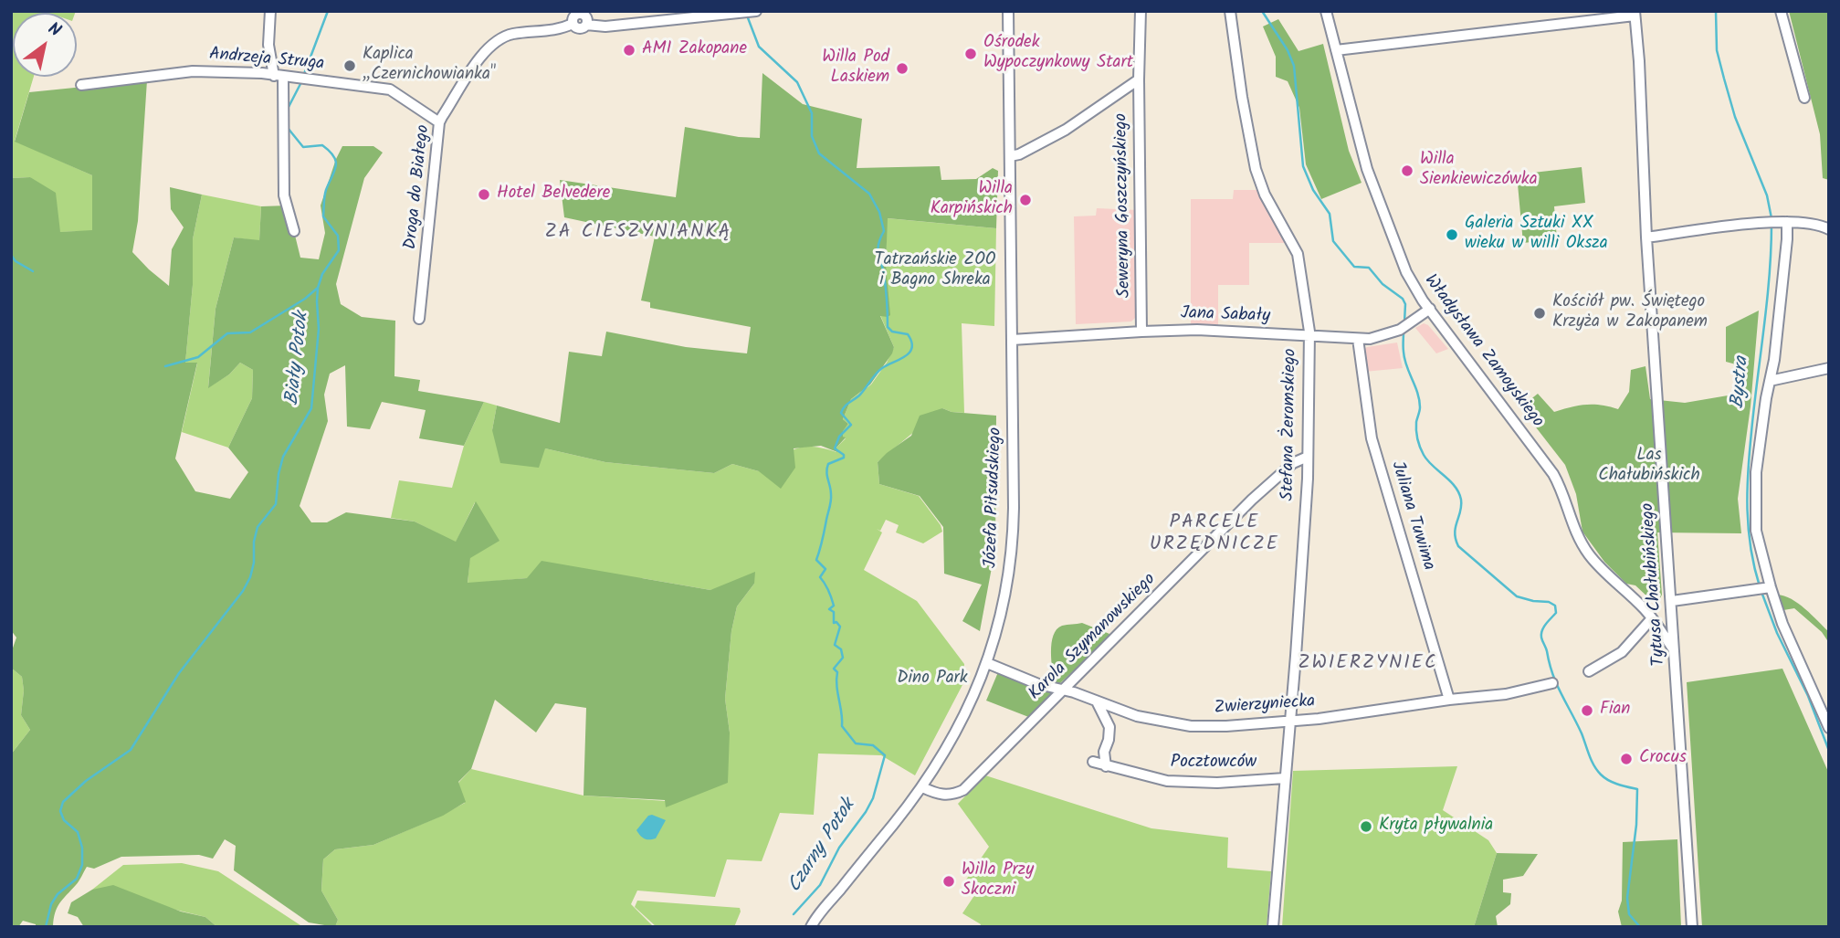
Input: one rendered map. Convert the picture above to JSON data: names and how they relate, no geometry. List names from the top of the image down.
{
  "streets": {
    "street": [
      "Andrzeja Struga",
      "Droga do Białego",
      "Seweryna Goszczyńskiego",
      "Jana Sabały",
      "Władysława Zamoyskiego",
      "Stefana Żeromskiego",
      "Józefa Piłsudskiego",
      "Juliana Tuwima",
      "Tytusa Chałubińskiego",
      "Karola Szymanowskiego",
      "Zwierzyniecka",
      "Pocztowców"
    ]
  },
  "crossings": [
    ["Andrzeja Struga", "Droga do Białego"],
    ["Seweryna Goszczyńskiego", "Jana Sabały"],
    ["Seweryna Goszczyńskiego", "Józefa Piłsudskiego"],
    ["Jana Sabały", "Władysława Zamoyskiego"],
    ["Jana Sabały", "Stefana Żeromskiego"],
    ["Jana Sabały", "Józefa Piłsudskiego"],
    ["Jana Sabały", "Juliana Tuwima"],
    ["Władysława Zamoyskiego", "Tytusa Chałubińskiego"],
    ["Stefana Żeromskiego", "Karola Szymanowskiego"],
    ["Stefana Żeromskiego", "Zwierzyniecka"],
    ["Stefana Żeromskiego", "Pocztowców"],
    ["Józefa Piłsudskiego", "Karola Szymanowskiego"],
    ["Józefa Piłsudskiego", "Zwierzyniecka"],
    ["Juliana Tuwima", "Zwierzyniecka"],
    ["Karola Szymanowskiego", "Zwierzyniecka"]
  ],
  "districts": ["ZA CIESZYNIANKĄ", "PARCELE URZĘDNICZE", "ZWIERZYNIEC"],
  "water": ["Biały Potok", "Bystra", "Czarny Potok"],
  "parks": ["Tatrzańskie ZOO i Bagno Shreka", "Las Chałubińskich", "Dino Park"],
  "places": [
    "AMI Zakopane",
    "Ośrodek Wypoczynkowy Start",
    "Kaplica „Czernichowianka\"",
    "Willa Pod Laskiem",
    "Willa Sienkiewiczówka",
    "Hotel Belvedere",
    "Willa Karpińskich",
    "Galeria Sztuki XX wieku w willi Oksza",
    "Kościół pw. Świętego Krzyża w Zakopanem",
    "Fian",
    "Crocus",
    "Kryta pływalnia",
    "Willa Przy Skoczni"
  ],
  "north": "top right"
}
